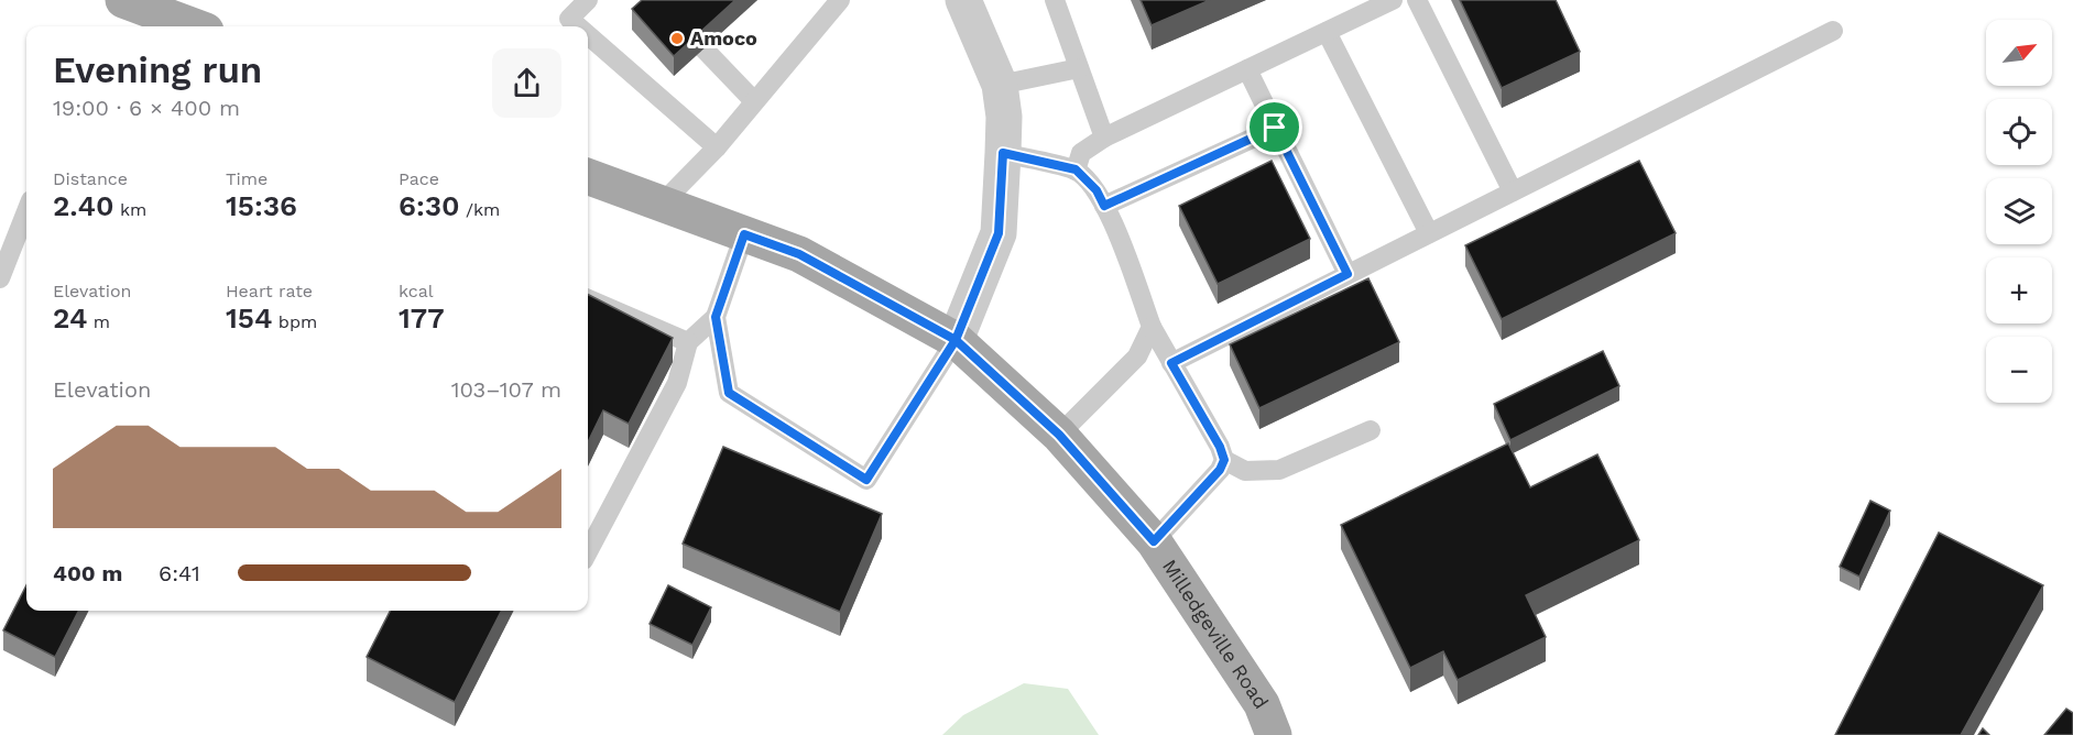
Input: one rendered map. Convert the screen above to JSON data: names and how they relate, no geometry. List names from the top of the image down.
{
  "streets": {
    "main road": ["Milledgeville Road"]
  },
  "places": ["Amoco"],
  "north": "top right",
  "page": {
    "map_buttons": ["+", "−"],
    "heading": ["Evening run", "19:00 · 6 × 400 m"],
    "stats": [
      ["Distance", "2.40 km"],
      ["Time", "15:36"],
      ["Pace", "6:30 /km"],
      ["Elevation", "24 m"],
      ["Heart rate", "154 bpm"],
      ["kcal", "177"]
    ],
    "chart": ["Elevation", "103–107 m"],
    "list": [
      {
        "name": "400 m",
        "note": "6:41"
      }
    ]
  }
}
